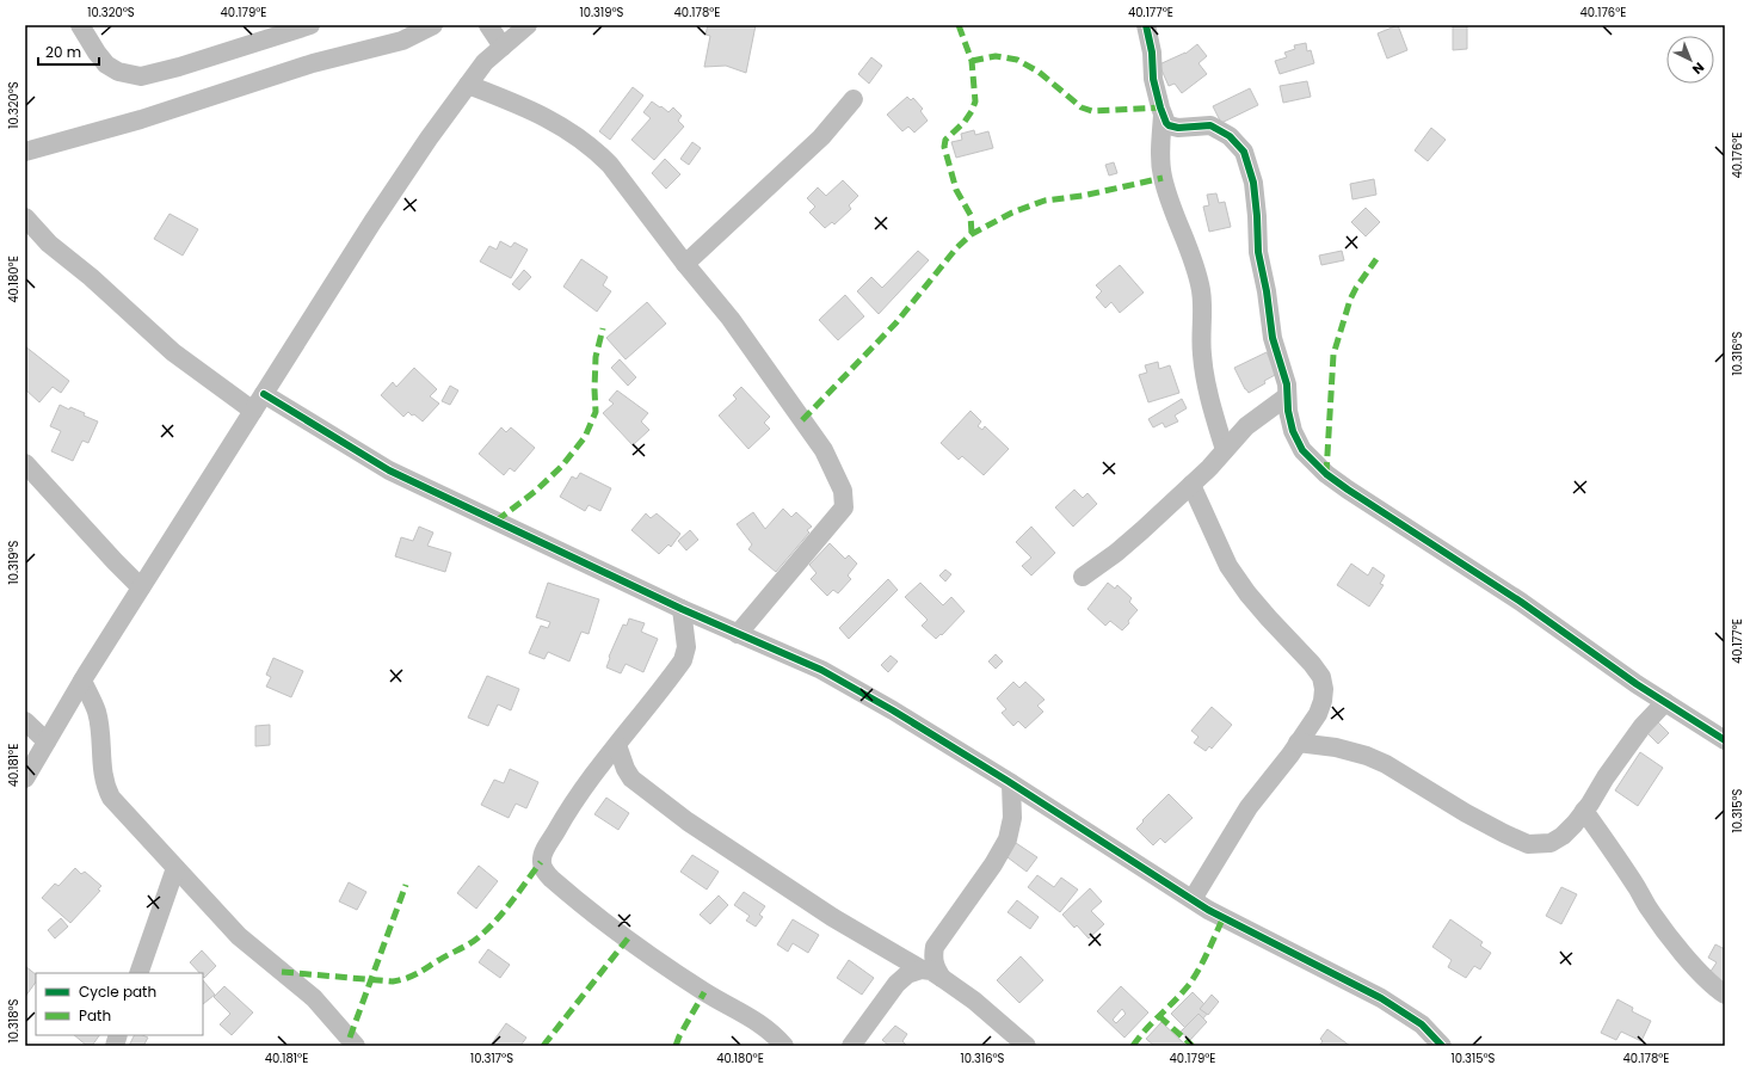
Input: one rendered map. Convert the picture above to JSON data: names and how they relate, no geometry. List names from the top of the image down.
{
  "legend": ["Cycle path", "Path"],
  "scale_bar": "20 m",
  "north": "bottom right",
  "coordinates": [
    "10.320°S",
    "40.179°E",
    "10.319°S",
    "40.178°E",
    "40.177°E",
    "40.176°E",
    "40.180°E",
    "10.316°S",
    "40.181°E",
    "10.315°S",
    "10.318°S",
    "10.317°S"
  ]
}
